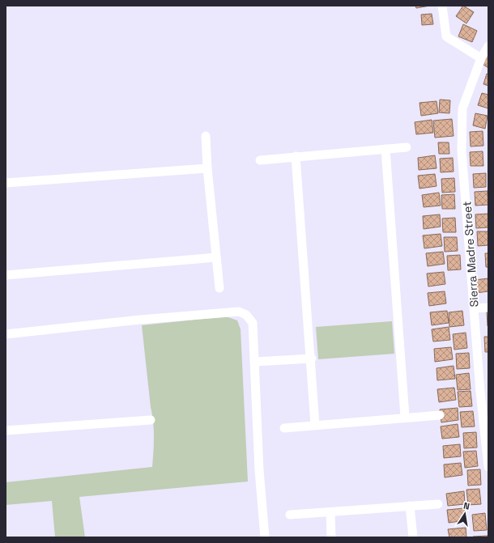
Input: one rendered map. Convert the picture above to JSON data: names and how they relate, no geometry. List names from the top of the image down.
{
  "streets": {
    "street": ["Sierra Madre Street"]
  },
  "north": "top"
}
